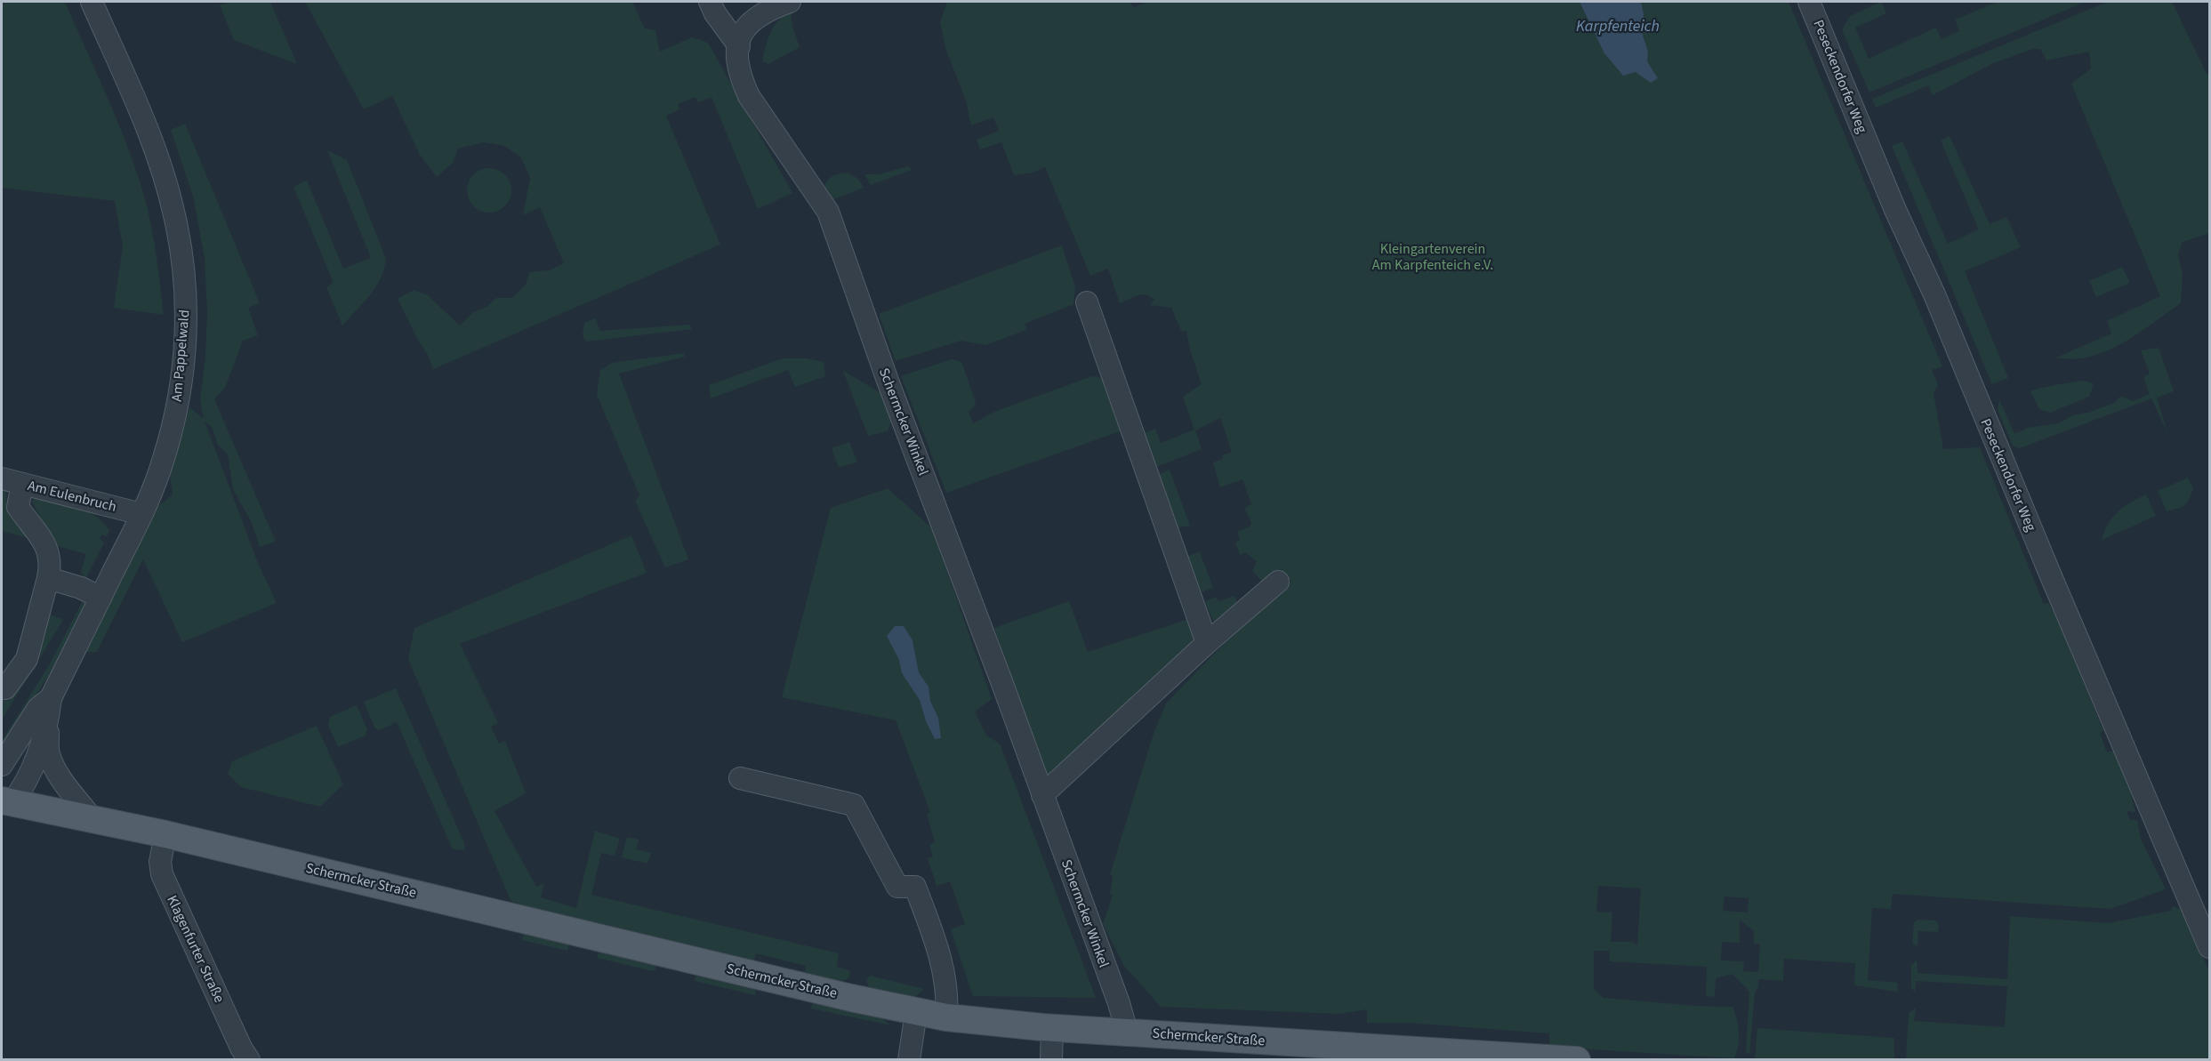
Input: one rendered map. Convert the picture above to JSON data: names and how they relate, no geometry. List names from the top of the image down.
{
  "streets": {
    "main road": ["Schermcker Straße"],
    "street": [
      "Peseckendorfer Weg",
      "Am Pappelwald",
      "Schermcker Winkel",
      "Am Eulenbruch",
      "Klagenfurter Straße"
    ]
  },
  "crossings": [
    ["Am Pappelwald", "Am Eulenbruch"],
    ["Am Pappelwald", "Schermcker Straße"],
    ["Schermcker Winkel", "Schermcker Straße"],
    ["Schermcker Straße", "Klagenfurter Straße"]
  ],
  "water": ["Karpfenteich"],
  "parks": ["Kleingartenverein Am Karpfenteich e.V."]
}
